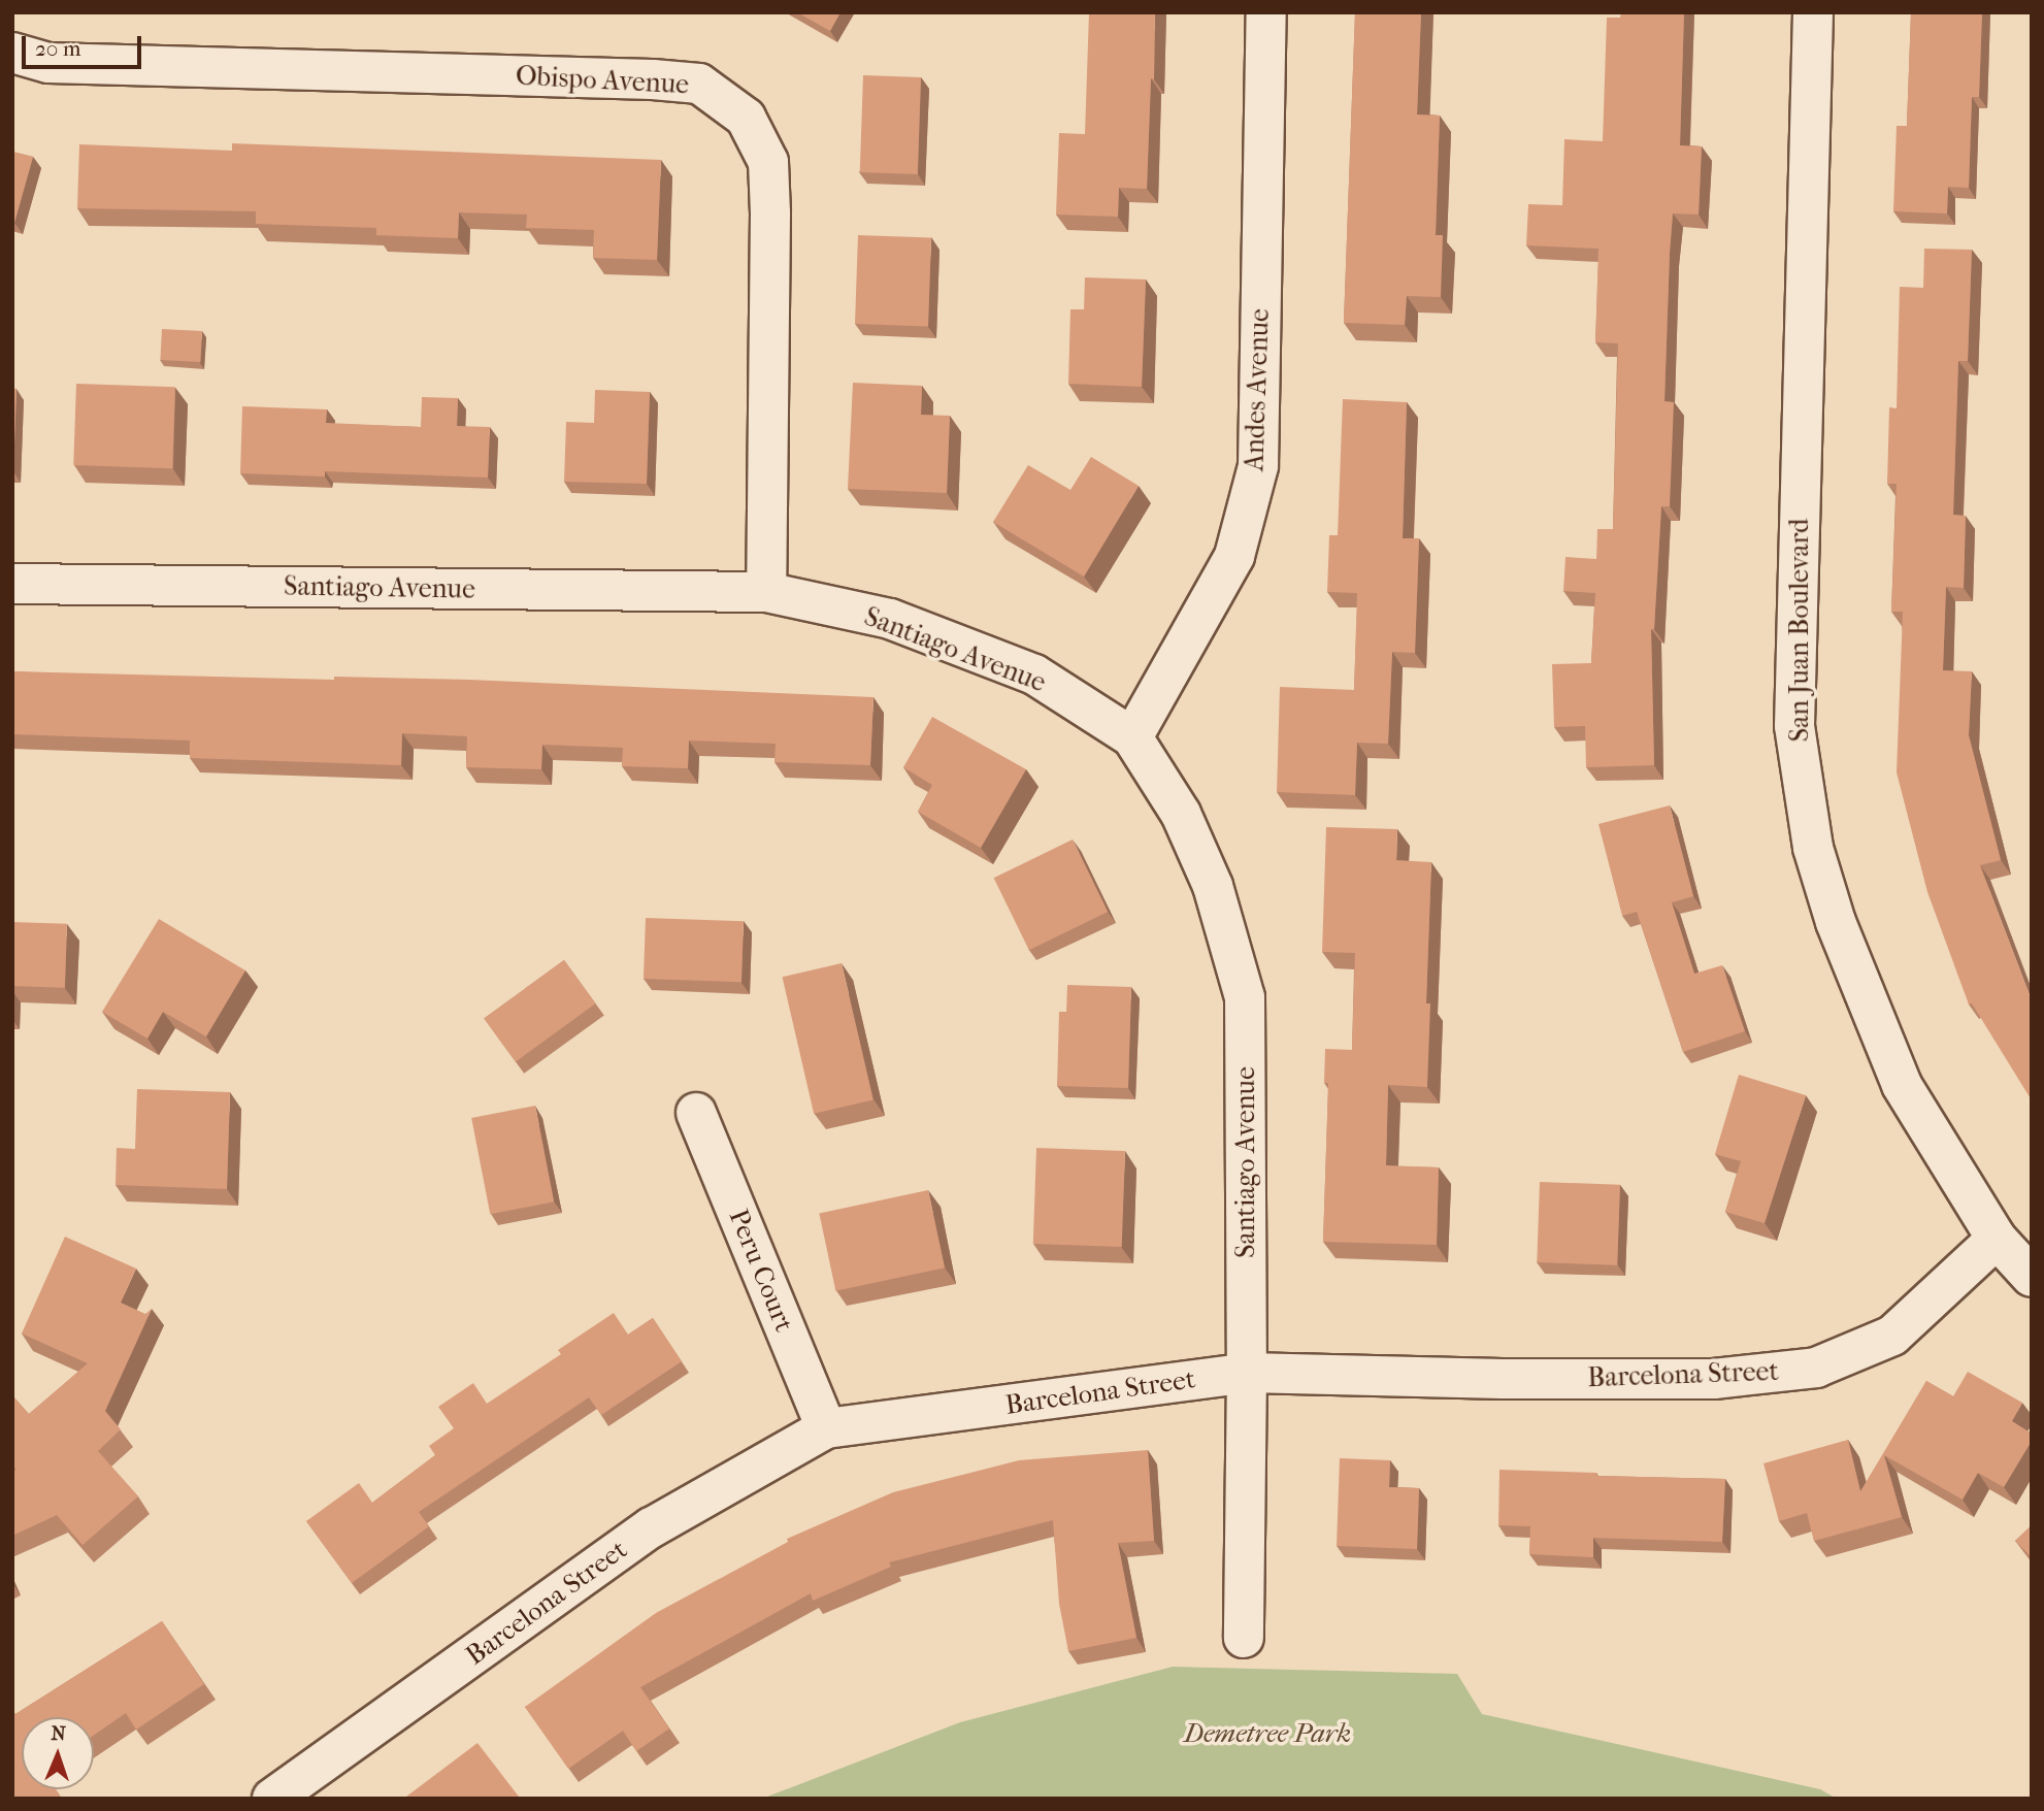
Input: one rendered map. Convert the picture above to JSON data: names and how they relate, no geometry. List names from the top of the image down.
{
  "streets": {
    "street": [
      "Obispo Avenue",
      "Andes Avenue",
      "Santiago Avenue",
      "San Juan Boulevard",
      "Peru Court",
      "Barcelona Street"
    ]
  },
  "crossings": [
    ["Obispo Avenue", "Santiago Avenue"],
    ["Andes Avenue", "Santiago Avenue"],
    ["Santiago Avenue", "Barcelona Street"],
    ["San Juan Boulevard", "Barcelona Street"],
    ["Peru Court", "Barcelona Street"]
  ],
  "parks": ["Demetree Park"],
  "scale_bar": "20 m",
  "north": "top"
}
